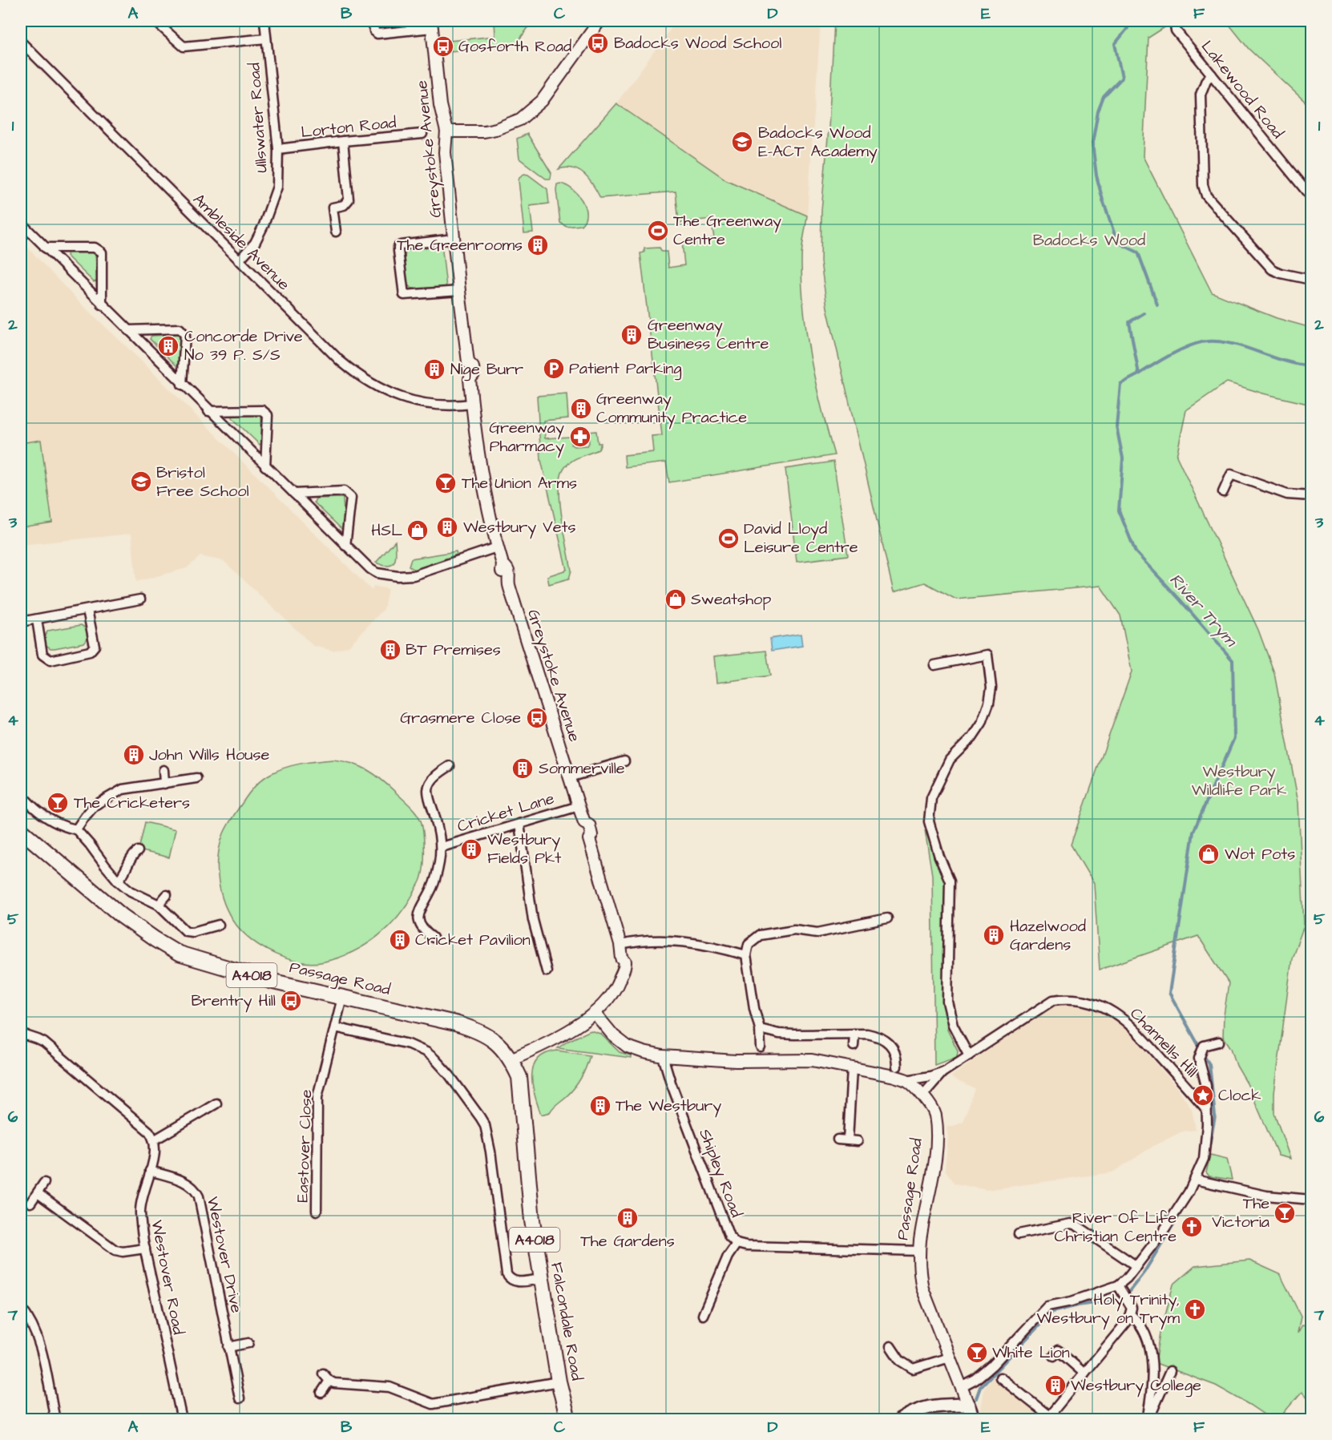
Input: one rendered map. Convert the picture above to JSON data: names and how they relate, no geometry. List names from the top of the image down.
{
  "streets": {
    "main road": ["A4018", "Passage Road", "Falcondale Road"],
    "street": [
      "Lakewood Road",
      "Ullswater Road",
      "Lorton Road",
      "Greystoke Avenue",
      "Ambleside Avenue",
      "Cricket Lane",
      "Channells Hill",
      "Eastover Close",
      "Shipley Road",
      "Westover Drive",
      "Westover Road"
    ]
  },
  "crossings": [
    ["Ullswater Road", "Lorton Road"],
    ["Ullswater Road", "Ambleside Avenue"],
    ["Greystoke Avenue", "Ambleside Avenue"],
    ["Greystoke Avenue", "Cricket Lane"],
    ["Greystoke Avenue", "Passage Road"],
    ["Greystoke Avenue", "Falcondale Road"],
    ["Passage Road", "Channells Hill"],
    ["Passage Road", "Eastover Close"],
    ["Passage Road", "Falcondale Road"],
    ["Westover Drive", "Westover Road"]
  ],
  "water": ["River Trym"],
  "parks": ["Badocks Wood", "Westbury Wildlife Park"],
  "places": {
    "bus stop": [
      "Badocks Wood School",
      "Gosforth Road",
      "Grasmere Close",
      "Brentry Hill"
    ],
    "school or university": ["Badocks Wood E-ACT Academy", "Bristol Free School"],
    "sports": ["The Greenway Centre", "David Lloyd Leisure Centre"],
    "building": [
      "The Greenrooms",
      "Greenway Business Centre",
      "Concorde Drive No 39 P. S/S",
      "Nige Burr",
      "Greenway Community Practice",
      "Westbury Vets",
      "BT Premises",
      "John Wills House",
      "Sommerville",
      "Westbury Fields Pkt",
      "Hazelwood Gardens",
      "Cricket Pavilion",
      "The Westbury",
      "The Gardens",
      "Westbury College"
    ],
    "parking": ["Patient Parking"],
    "pharmacy": ["Greenway Pharmacy"],
    "bar": [
      "The Union Arms",
      "The Cricketers",
      "The Victoria",
      "White Lion"
    ],
    "shop": ["HSL", "Sweatshop", "Wot Pots"],
    "place": ["Clock"],
    "church": ["River Of Life Christian Centre", "Holy Trinity, Westbury on Trym"]
  },
  "grid": {
    "columns": [
      "A",
      "B",
      "C",
      "D",
      "E",
      "F"
    ],
    "rows": [
      "1",
      "2",
      "3",
      "4",
      "5",
      "6",
      "7"
    ]
  }
}
